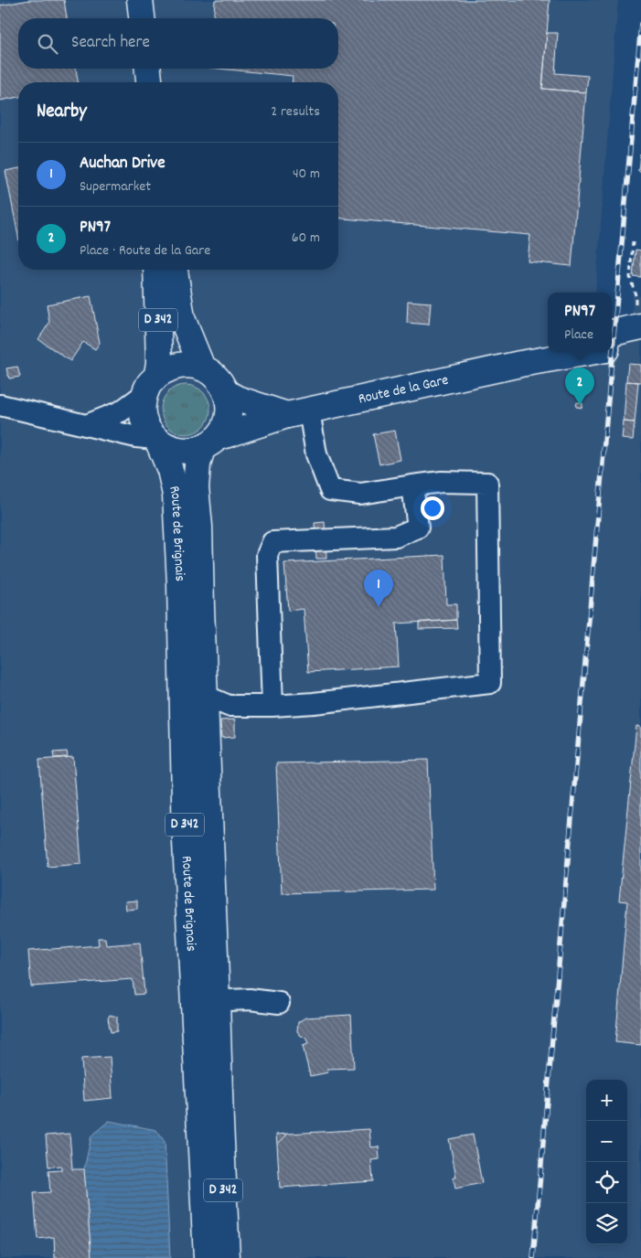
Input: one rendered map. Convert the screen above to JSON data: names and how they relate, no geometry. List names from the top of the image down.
{
  "streets": {
    "main road": ["D 342", "Route de la Gare", "Route de Brignais"]
  },
  "crossings": [
    ["D 342", "Route de la Gare"],
    ["D 342", "Route de Brignais"],
    ["Route de la Gare", "Route de Brignais"]
  ],
  "page": {
    "search": "Search here",
    "heading": ["Nearby", "2 results"],
    "list": [
      {
        "mark": "1",
        "name": "Auchan Drive",
        "note": "Supermarket",
        "value": "40 m"
      },
      {
        "mark": "2",
        "name": "PN97",
        "note": "Place · Route de la Gare",
        "value": "60 m"
      }
    ],
    "popup": ["PN97", "Place"],
    "pins": ["2", "1"],
    "map_buttons": ["+", "−"]
  }
}
